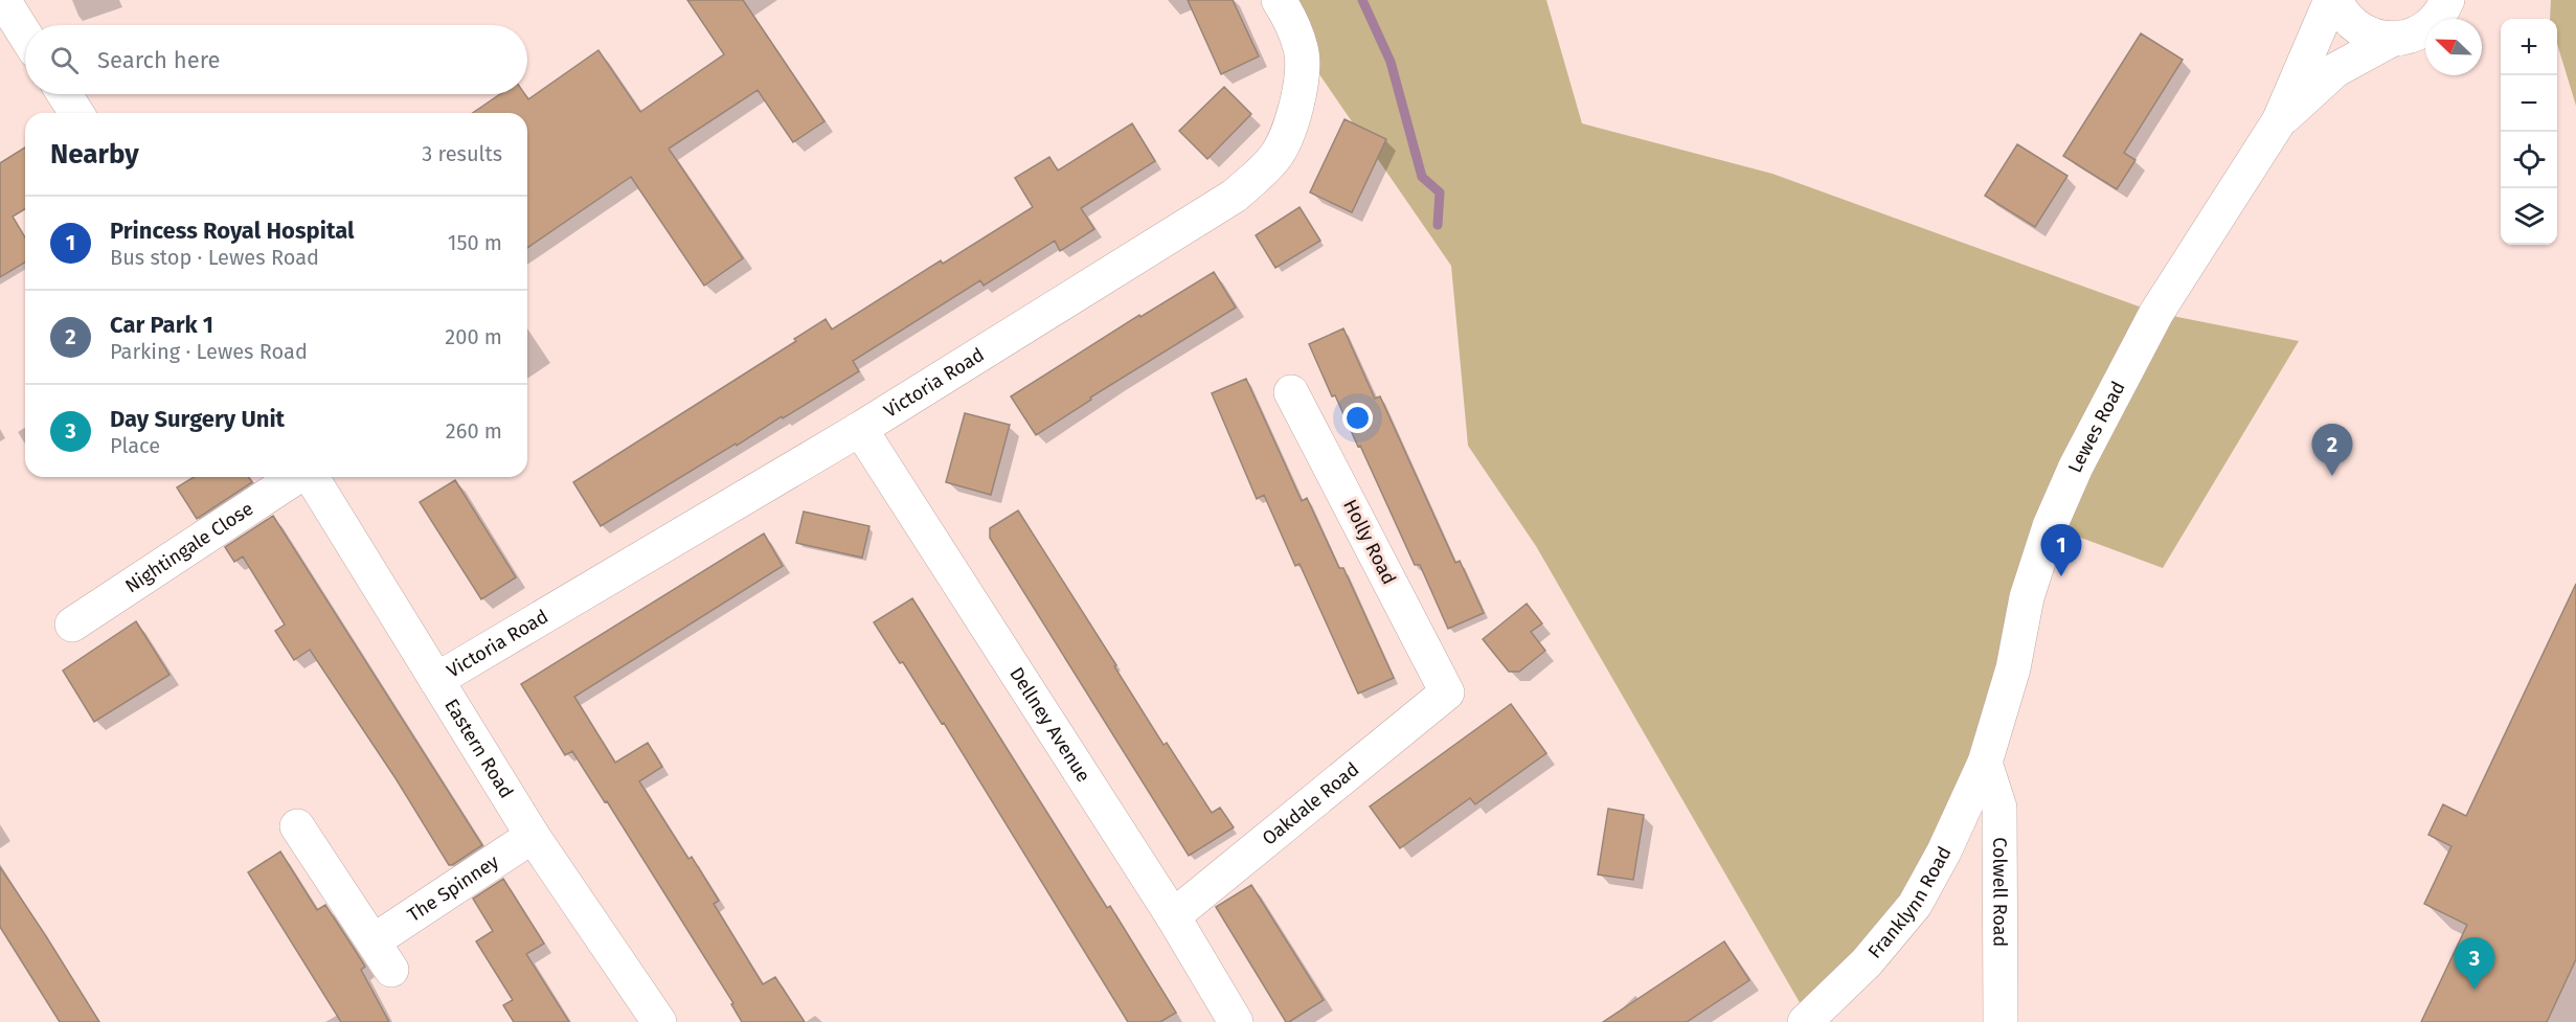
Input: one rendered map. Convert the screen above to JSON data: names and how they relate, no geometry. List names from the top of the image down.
{
  "streets": {
    "street": [
      "Victoria Road",
      "Lewes Road",
      "Holly Road",
      "Nightingale Close",
      "Dellney Avenue",
      "Eastern Road",
      "Oakdale Road",
      "The Spinney",
      "Colwell Road",
      "Franklynn Road"
    ]
  },
  "crossings": [
    ["Victoria Road", "Dellney Avenue"],
    ["Victoria Road", "Eastern Road"],
    ["Lewes Road", "Colwell Road"],
    ["Lewes Road", "Franklynn Road"],
    ["Holly Road", "Oakdale Road"],
    ["Dellney Avenue", "Oakdale Road"],
    ["Eastern Road", "The Spinney"],
    ["Colwell Road", "Franklynn Road"]
  ],
  "north": "top left",
  "page": {
    "map_buttons": ["+", "−"],
    "search": "Search here",
    "heading": ["Nearby", "3 results"],
    "list": [
      {
        "mark": "1",
        "name": "Princess Royal Hospital",
        "note": "Bus stop · Lewes Road",
        "value": "150 m"
      },
      {
        "mark": "2",
        "name": "Car Park 1",
        "note": "Parking · Lewes Road",
        "value": "200 m"
      },
      {
        "mark": "3",
        "name": "Day Surgery Unit",
        "note": "Place",
        "value": "260 m"
      }
    ],
    "pins": ["2", "1", "3"]
  }
}
